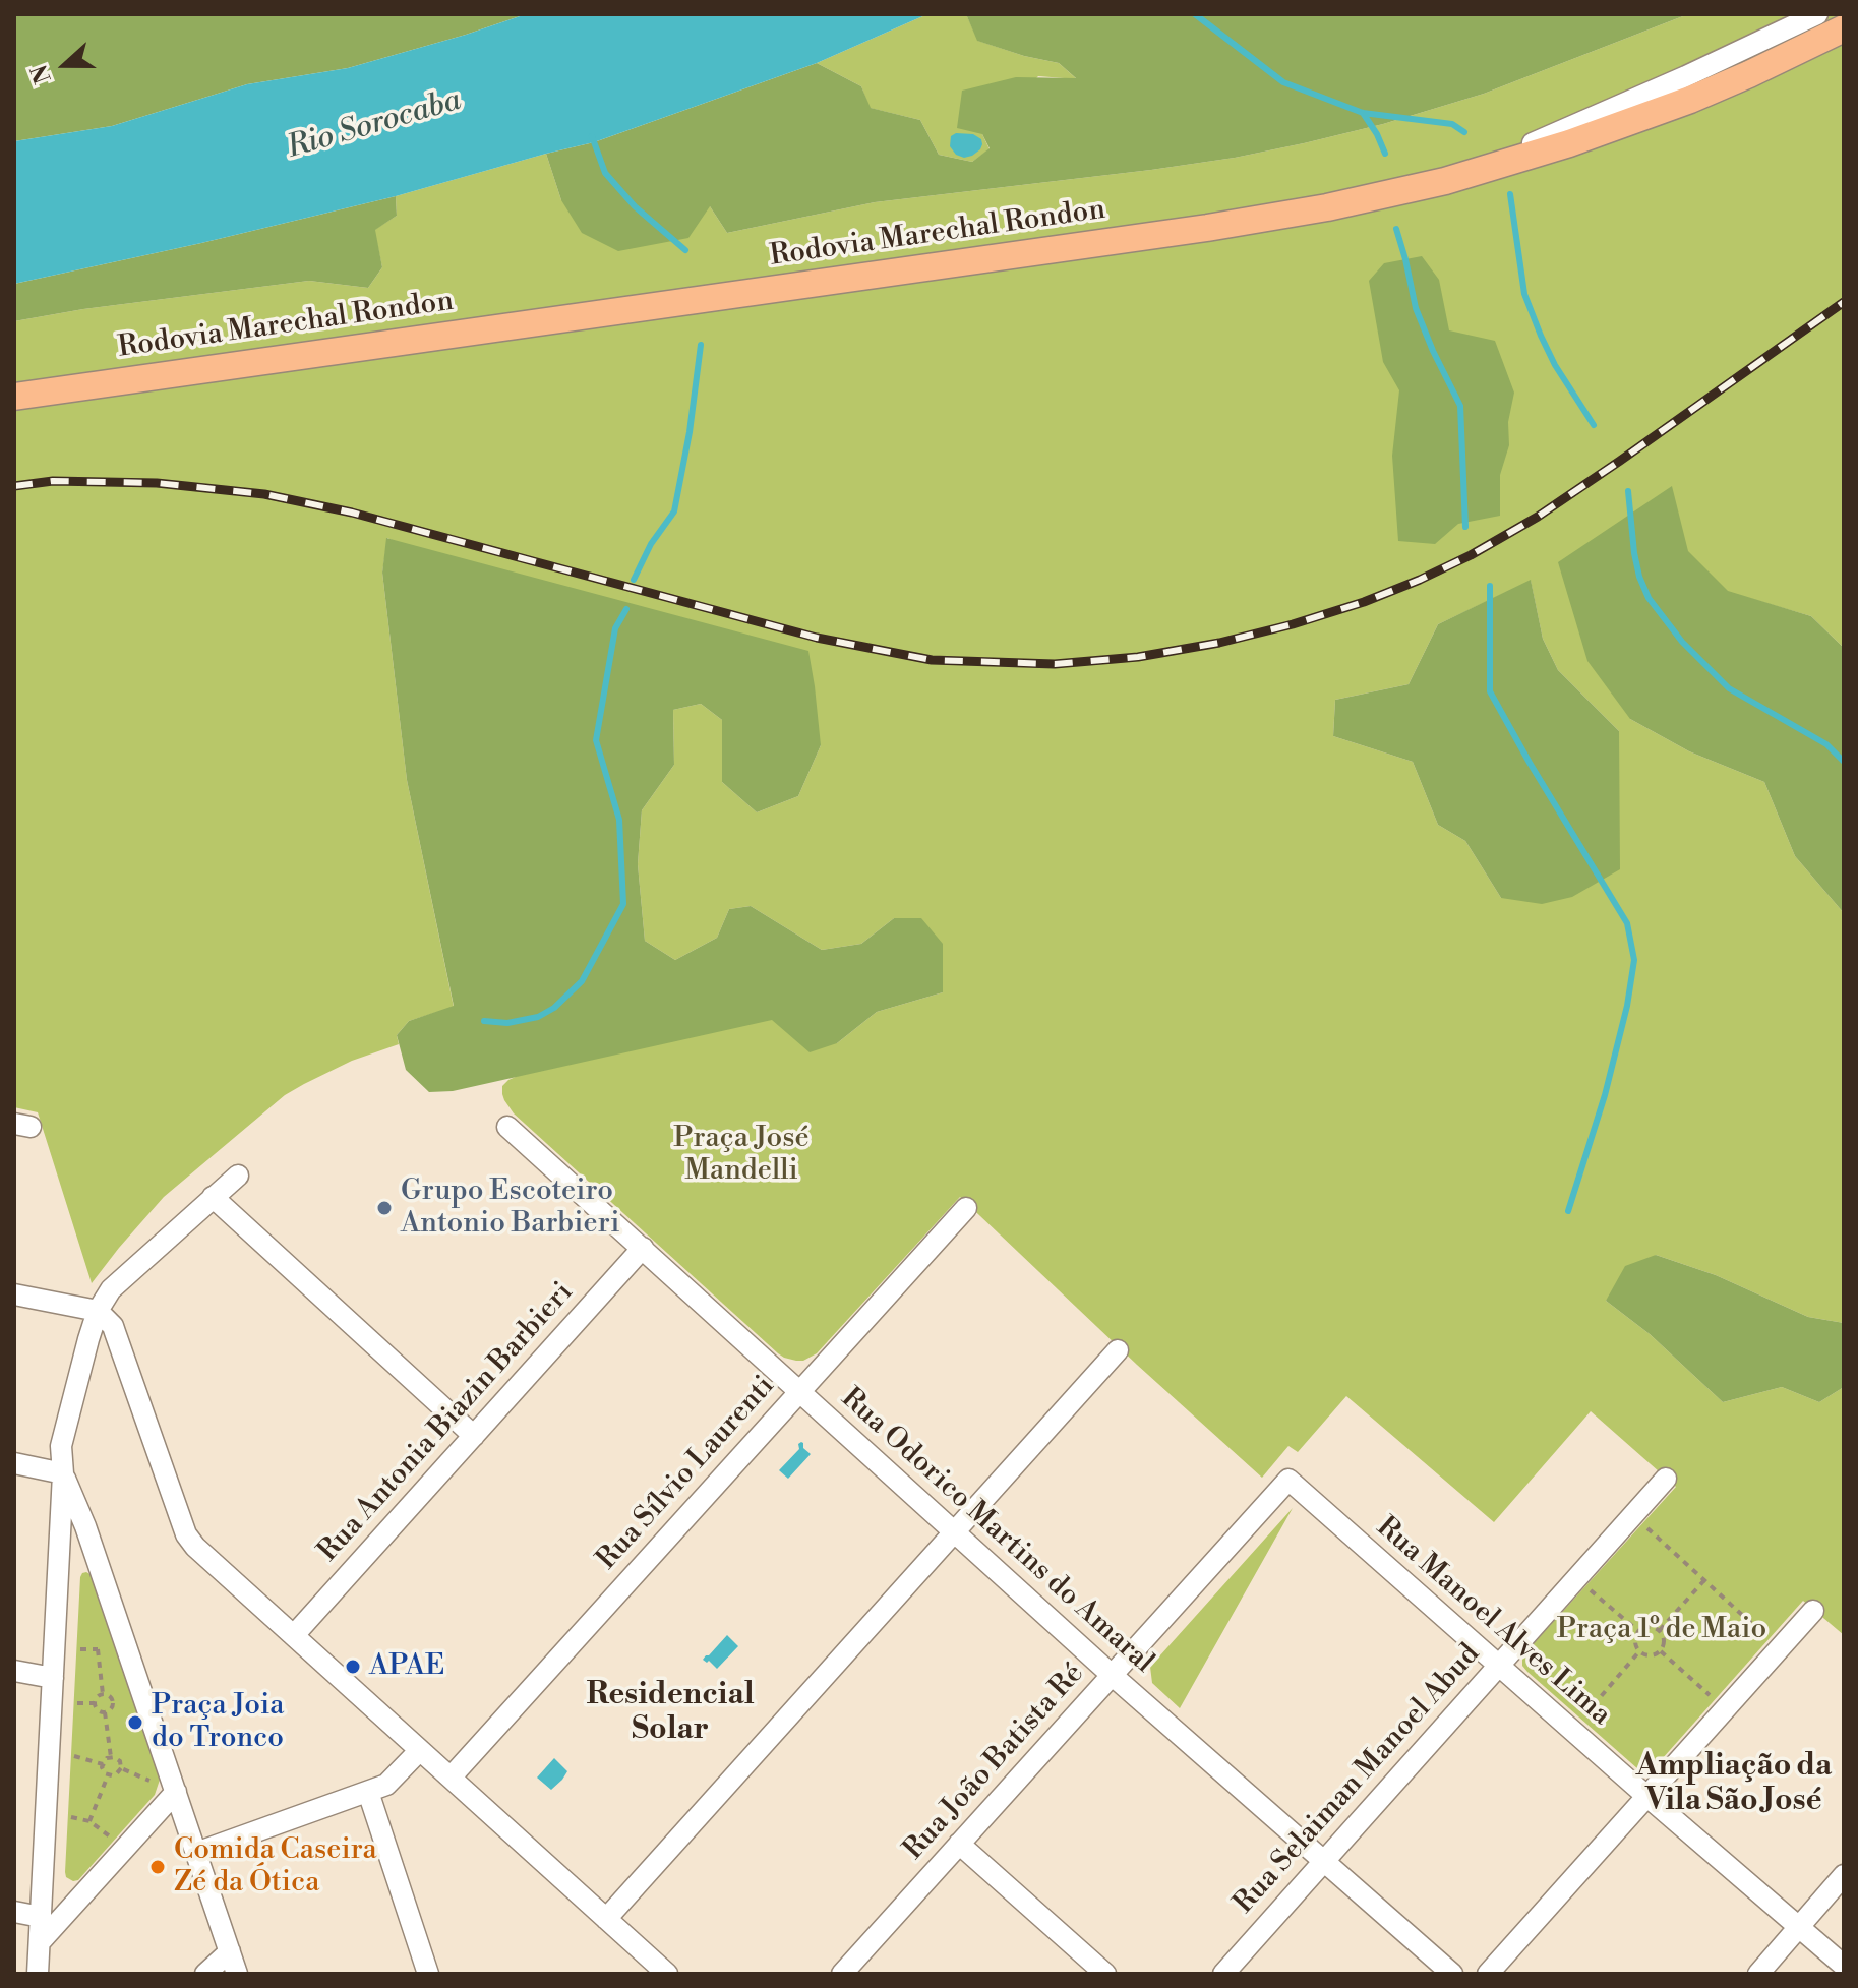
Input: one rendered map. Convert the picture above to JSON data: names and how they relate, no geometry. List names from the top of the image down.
{
  "streets": {
    "main road": ["Rodovia Marechal Rondon"],
    "street": [
      "Rua Antonia Biazin Barbieri",
      "Rua Sílvio Laurenti",
      "Rua Odorico Martins do Amaral",
      "Rua Manoel Alves Lima",
      "Rua João Batista Ré",
      "Rua Selaiman Manoel Abud"
    ]
  },
  "crossings": [
    ["Rua Antonia Biazin Barbieri", "Rua Odorico Martins do Amaral"],
    ["Rua Sílvio Laurenti", "Rua Odorico Martins do Amaral"],
    ["Rua Odorico Martins do Amaral", "Rua João Batista Ré"],
    ["Rua Odorico Martins do Amaral", "Rua Selaiman Manoel Abud"],
    ["Rua Manoel Alves Lima", "Rua João Batista Ré"],
    ["Rua Manoel Alves Lima", "Rua Selaiman Manoel Abud"]
  ],
  "districts": ["Residencial Solar", "Ampliação da Vila São José"],
  "water": ["Rio Sorocaba"],
  "parks": ["Praça José Mandelli", "Praça 1º de Maio"],
  "places": [
    "Grupo Escoteiro Antonio Barbieri",
    "APAE",
    "Praça Joia do Tronco",
    "Comida Caseira Zé da Ótica"
  ],
  "north": "left"
}
